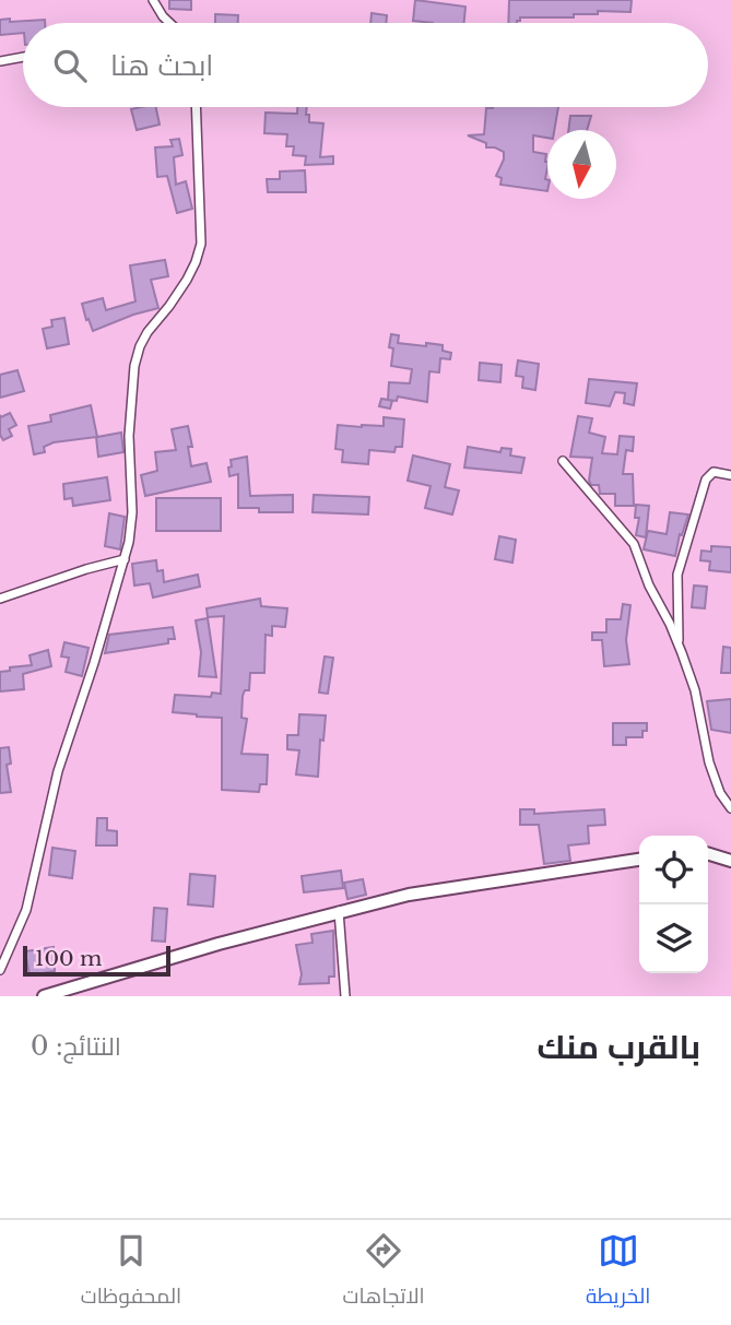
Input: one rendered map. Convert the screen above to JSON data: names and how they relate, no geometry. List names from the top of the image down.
{
  "scale_bar": "100 m",
  "north": "bottom",
  "page": {
    "search": "ابحث هنا",
    "scale": "100 m",
    "heading": ["بالقرب منك", "النتائج: 0"],
    "nav": ["الخريطة", "الاتجاهات", "المحفوظات"]
  }
}
